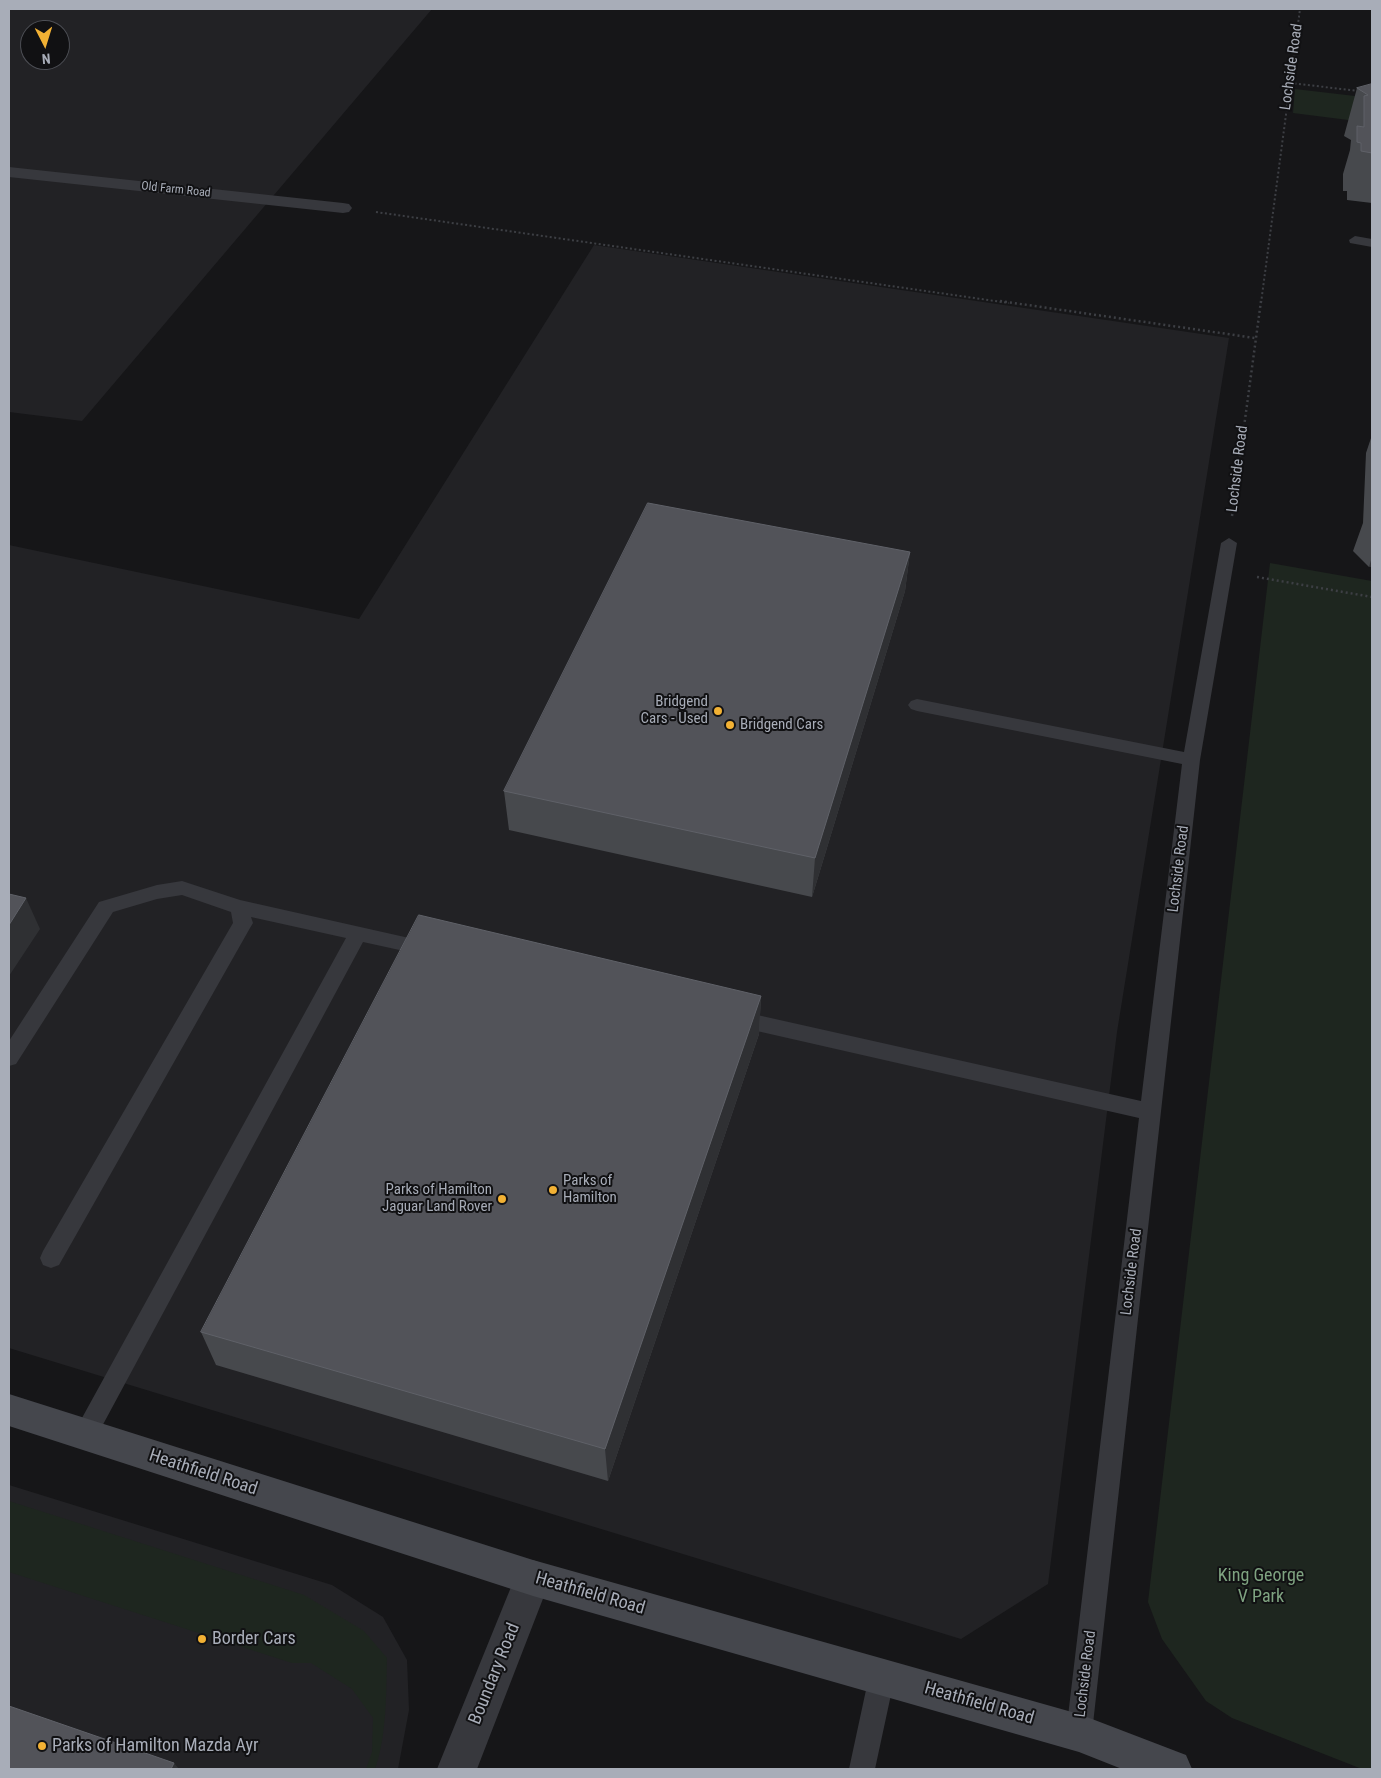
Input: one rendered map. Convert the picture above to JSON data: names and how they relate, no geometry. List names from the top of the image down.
{
  "streets": {
    "main road": ["Heathfield Road"],
    "street": ["Old Farm Road", "Boundary Road"],
    "lane": ["Lochside Road"]
  },
  "crossings": [
    ["Lochside Road", "Heathfield Road"],
    ["Heathfield Road", "Boundary Road"]
  ],
  "parks": ["King George V Park"],
  "places": [
    "Bridgend Cars - Used",
    "Bridgend Cars",
    "Parks of Hamilton",
    "Parks of Hamilton Jaguar Land Rover",
    "Border Cars",
    "Parks of Hamilton Mazda Ayr"
  ],
  "north": "bottom"
}
